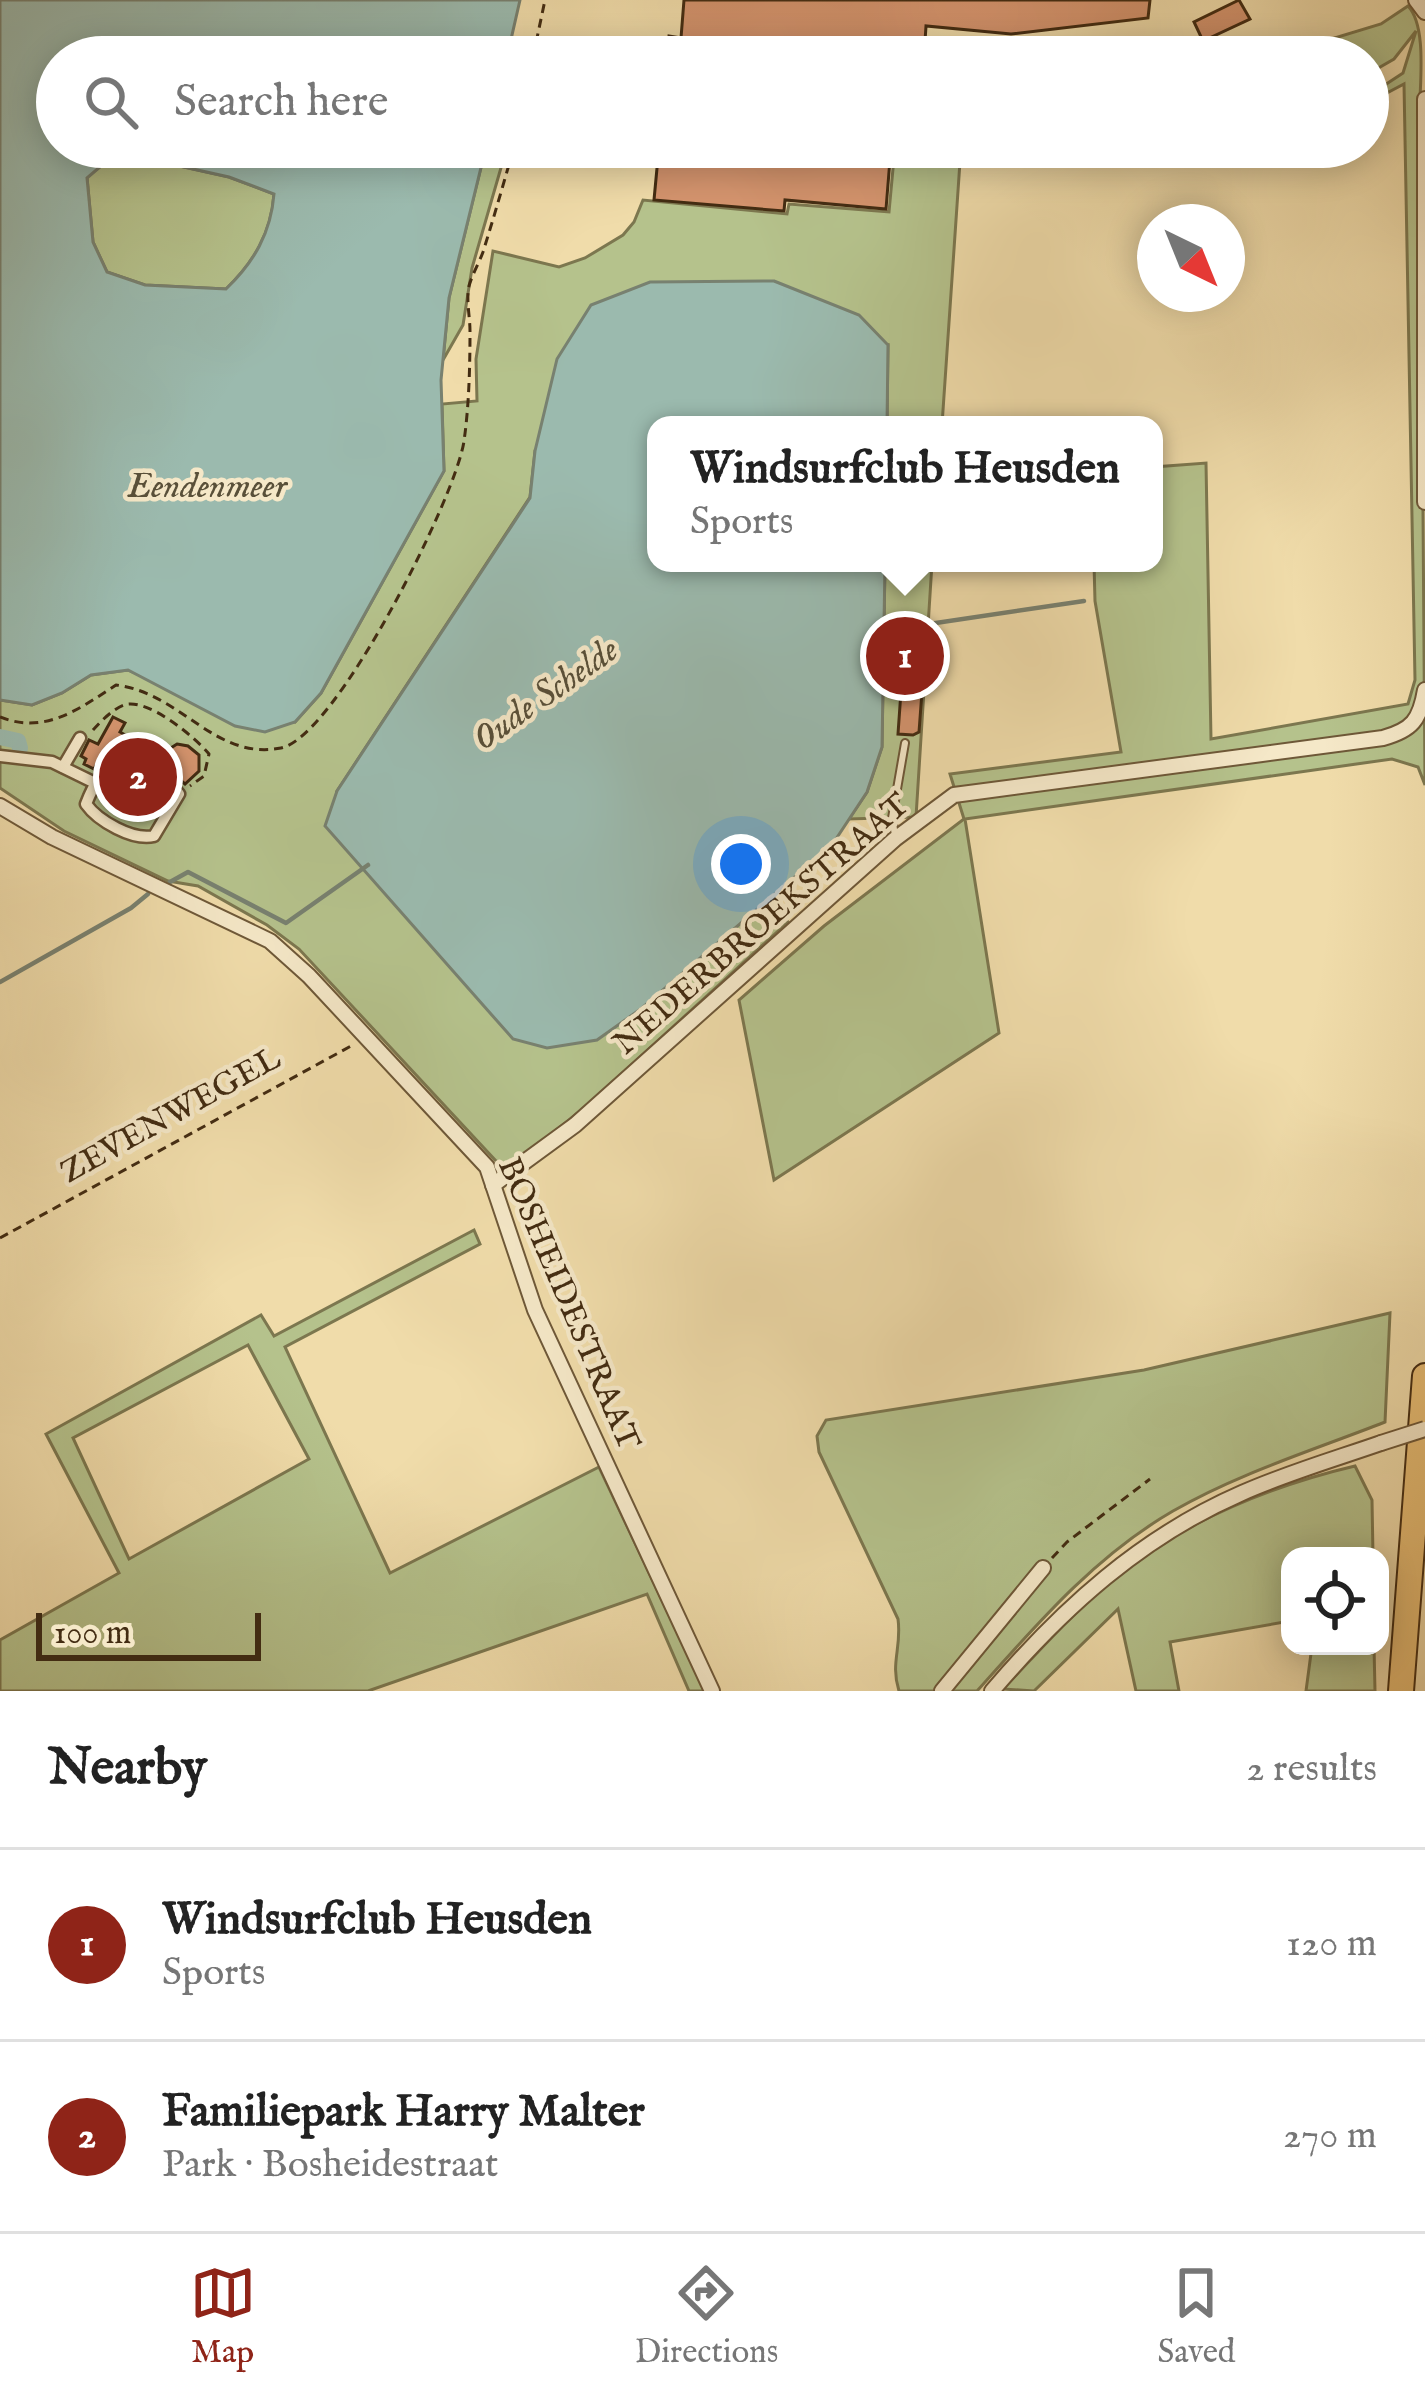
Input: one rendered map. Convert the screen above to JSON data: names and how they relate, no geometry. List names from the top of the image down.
{
  "streets": {
    "street": ["NEDERBROEKSTRAAT", "BOSHEIDESTRAAT"],
    "path": ["ZEVENWEGEL"]
  },
  "crossings": [
    ["NEDERBROEKSTRAAT", "BOSHEIDESTRAAT"],
    ["ZEVENWEGEL", "BOSHEIDESTRAAT"]
  ],
  "water": ["Eendenmeer", "Oude Schelde"],
  "scale_bar": "100 m",
  "north": "bottom right",
  "page": {
    "search": "Search here",
    "popup": ["Windsurfclub Heusden", "Sports"],
    "pins": ["1", "2"],
    "scale": "100 m",
    "heading": ["Nearby", "2 results"],
    "list": [
      {
        "mark": "1",
        "name": "Windsurfclub Heusden",
        "note": "Sports",
        "value": "120 m"
      },
      {
        "mark": "2",
        "name": "Familiepark Harry Malter",
        "note": "Park · Bosheidestraat",
        "value": "270 m"
      }
    ],
    "nav": ["Map", "Directions", "Saved"]
  }
}
